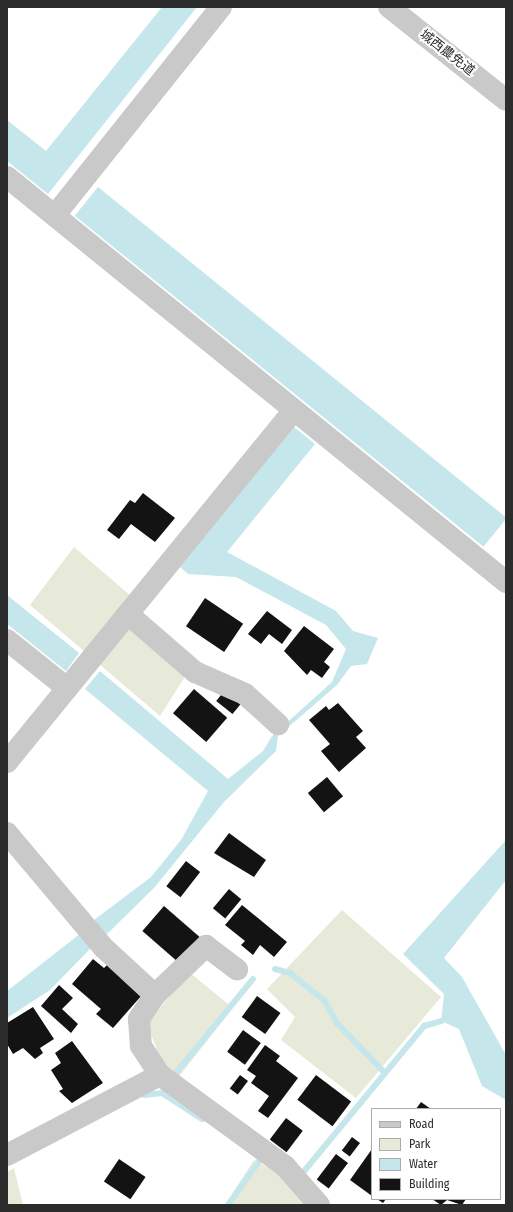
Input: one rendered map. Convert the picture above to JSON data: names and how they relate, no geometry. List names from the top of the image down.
{
  "streets": {
    "street": ["城西農免道"]
  },
  "legend": [
    "Road",
    "Park",
    "Water",
    "Building"
  ]
}
